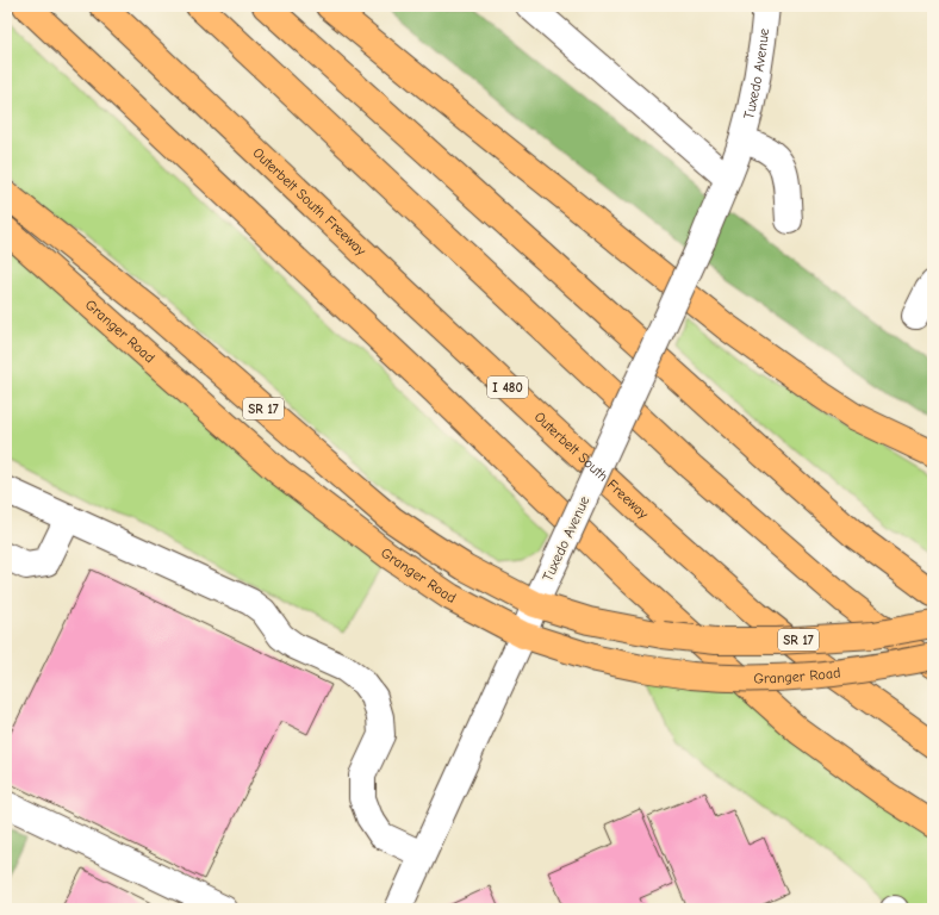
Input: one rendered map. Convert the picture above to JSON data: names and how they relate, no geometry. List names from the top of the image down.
{
  "streets": {
    "main road": [
      "Outerbelt South Freeway",
      "Granger Road",
      "I 480",
      "SR 17"
    ],
    "street": ["Tuxedo Avenue"]
  },
  "crossings": [
    ["Tuxedo Avenue", "Granger Road"],
    ["Tuxedo Avenue", "SR 17"]
  ]
}
